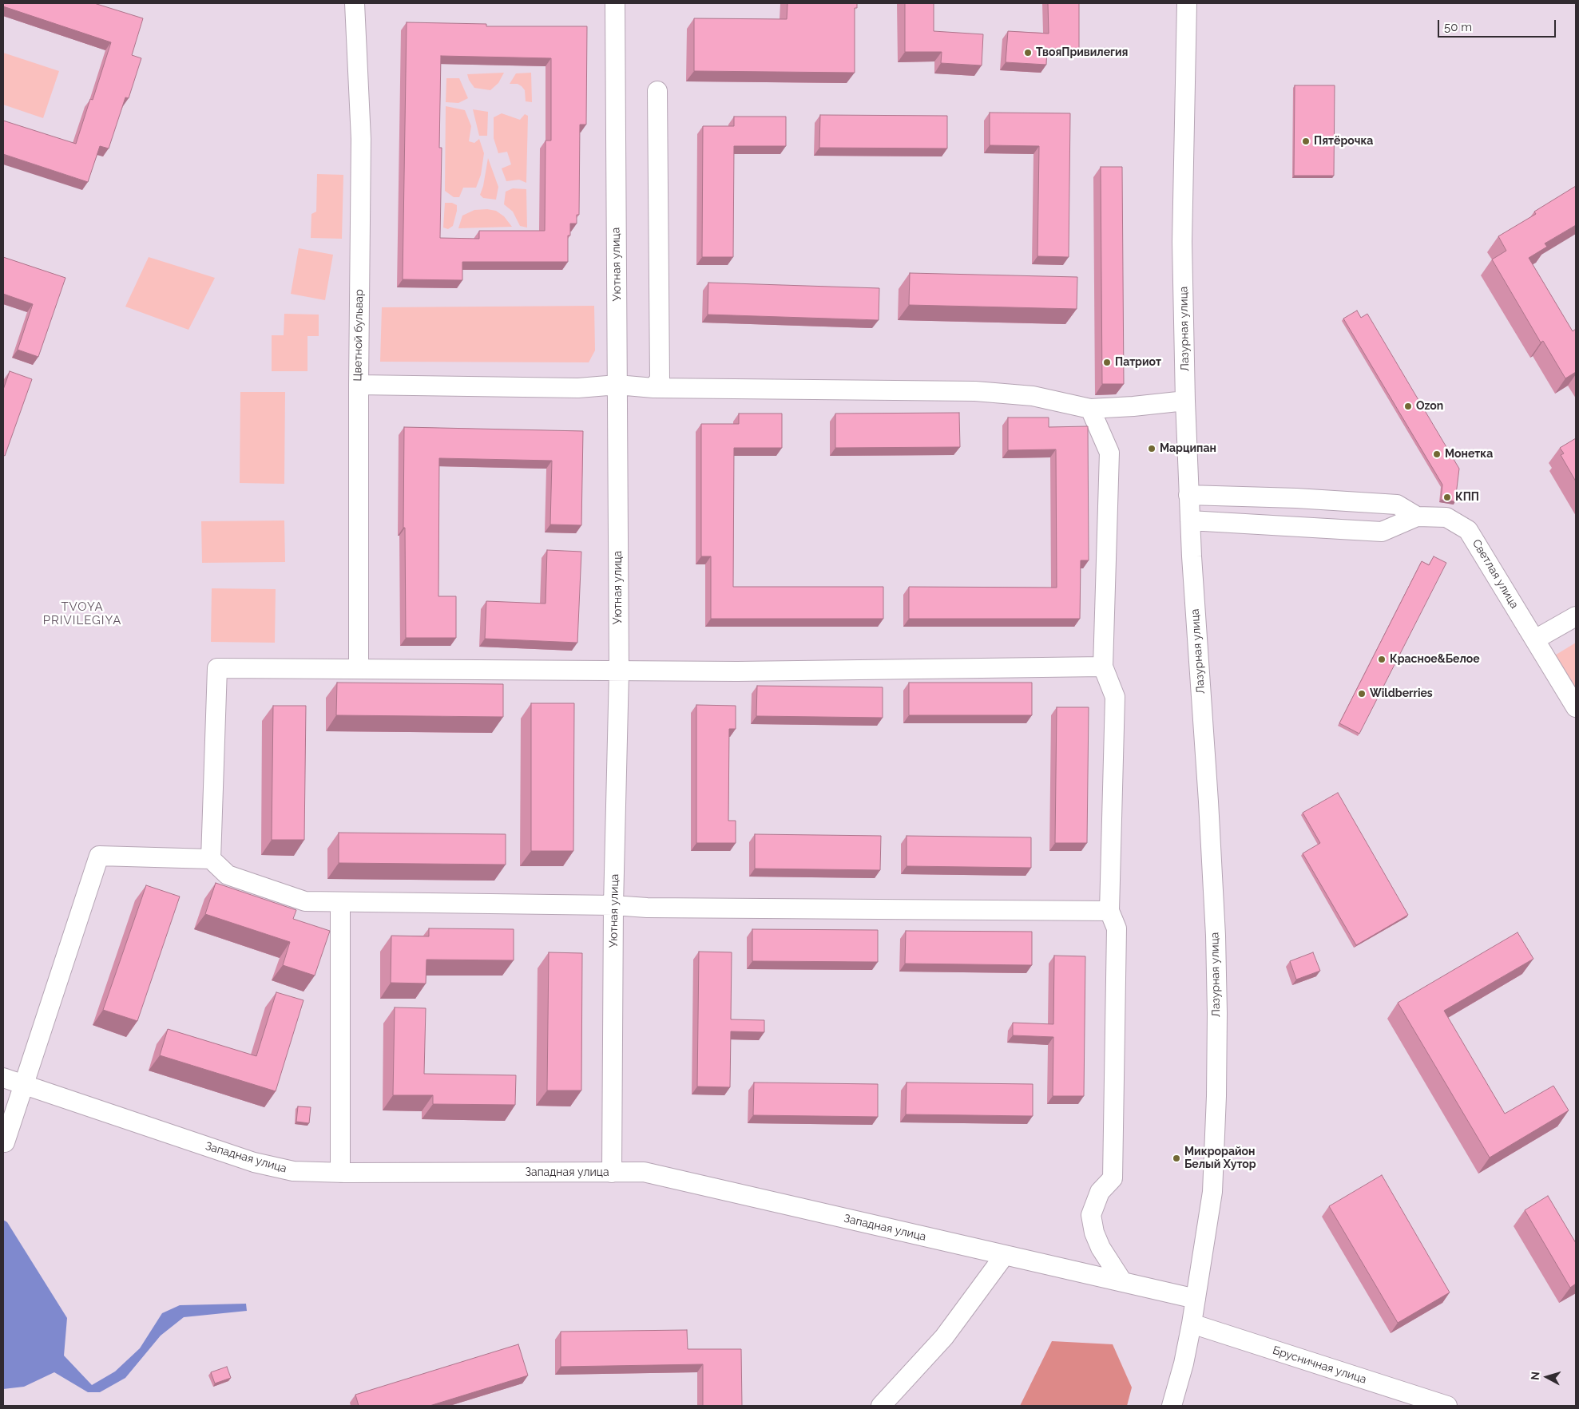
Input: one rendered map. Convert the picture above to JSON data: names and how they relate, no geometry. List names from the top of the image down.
{
  "streets": {
    "street": [
      "Уютная улица",
      "Лазурная улица",
      "Цветной бульвар",
      "Светлая улица",
      "Западная улица",
      "Брусничная улица"
    ]
  },
  "crossings": [
    ["Уютная улица", "Западная улица"],
    ["Лазурная улица", "Западная улица"],
    ["Лазурная улица", "Брусничная улица"]
  ],
  "districts": ["TVOYA PRIVILEGIYA"],
  "places": [
    "ТвояПривилегия",
    "Пятёрочка",
    "Патриот",
    "Ozon",
    "Марципан",
    "Монетка",
    "КПП",
    "Красное&Белое",
    "Wildberries",
    "Микрорайон Белый Хутор"
  ],
  "scale_bar": "50 m",
  "north": "left"
}
